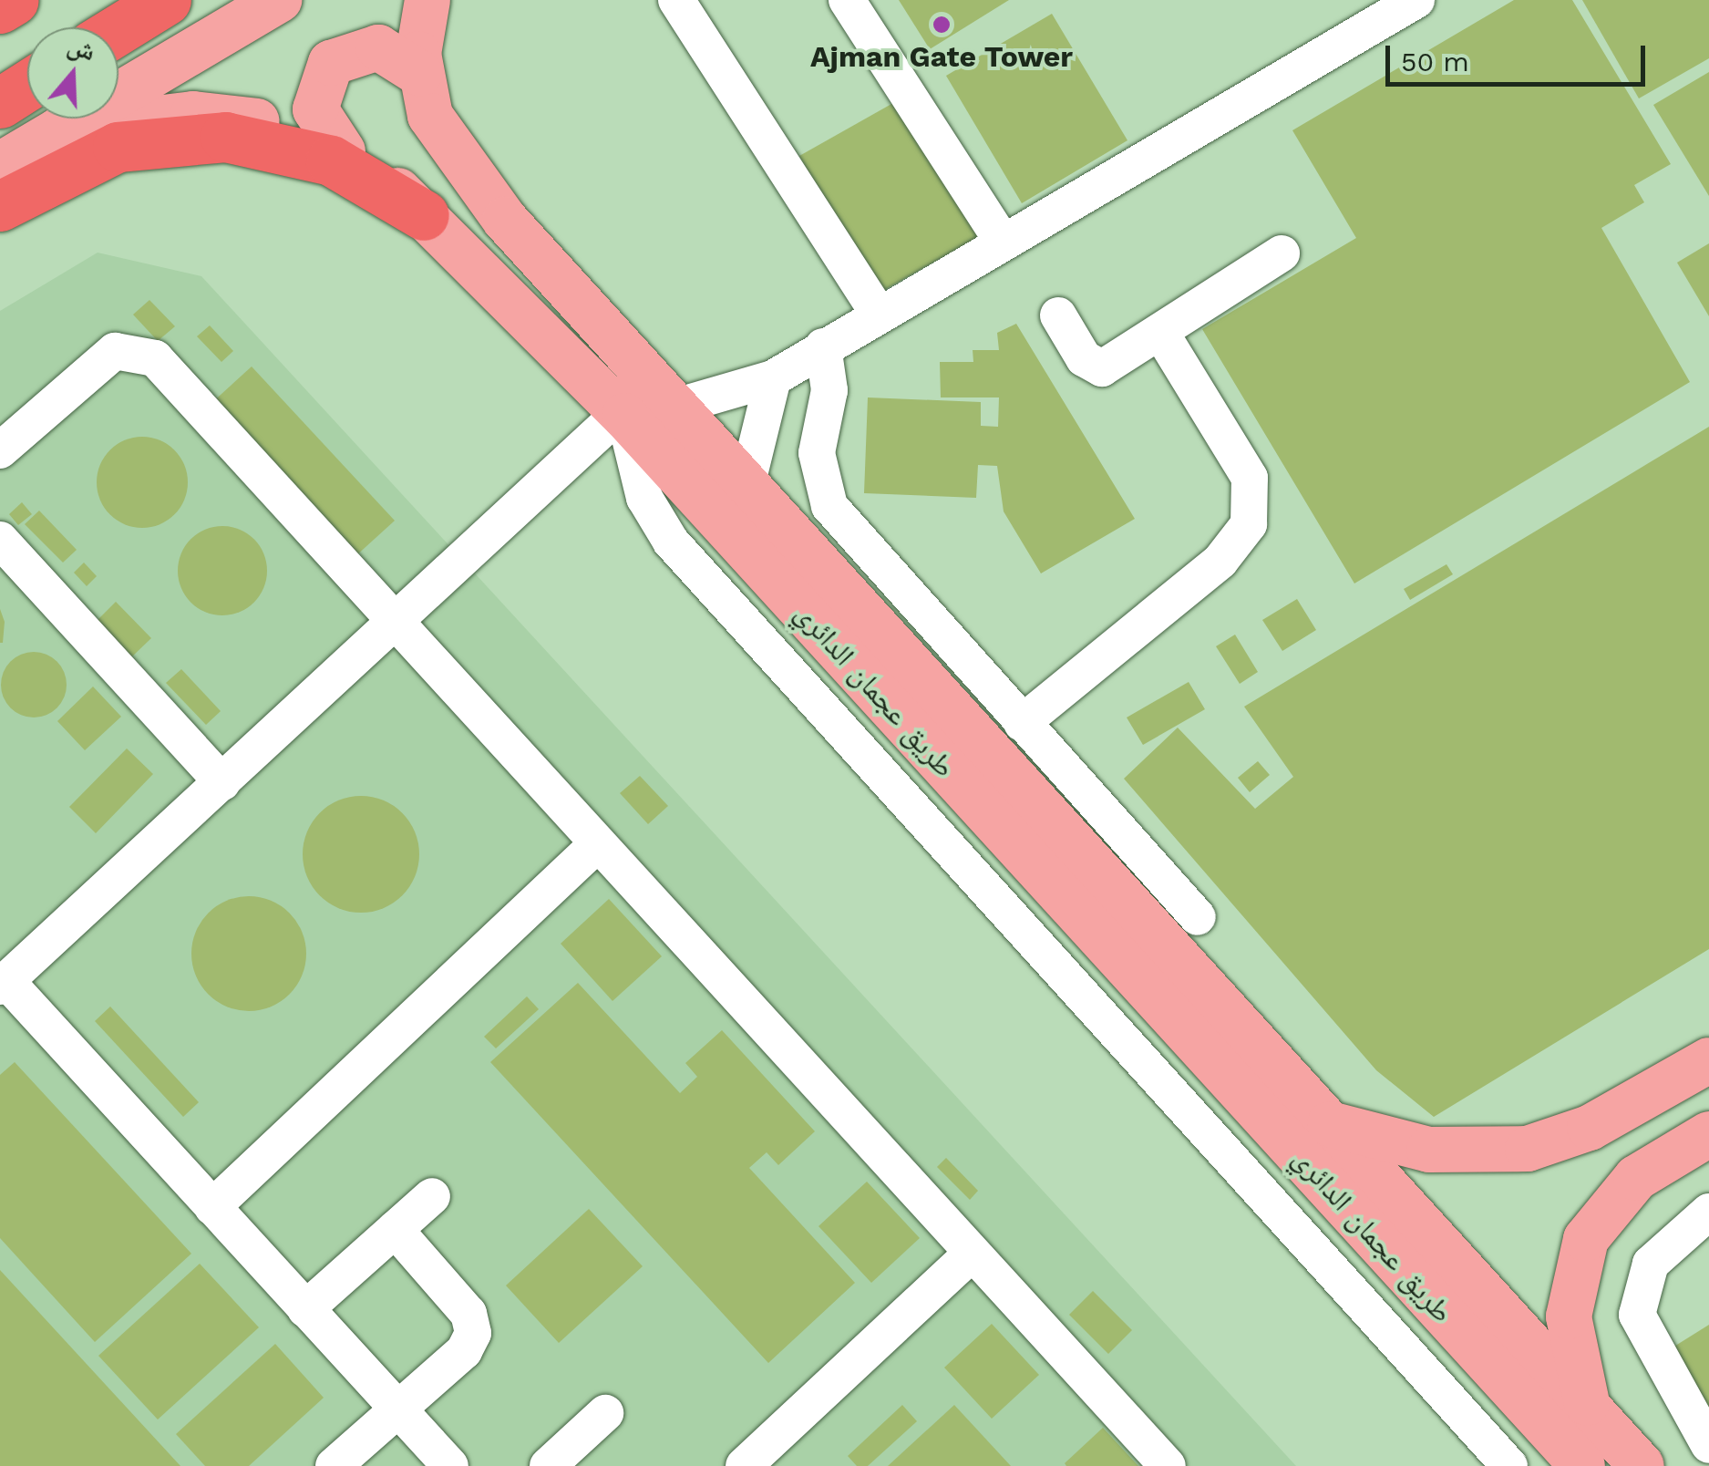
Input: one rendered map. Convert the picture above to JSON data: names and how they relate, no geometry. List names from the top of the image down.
{
  "streets": {
    "main road": ["طريق عجمان الدائري"]
  },
  "places": ["Ajman Gate Tower"],
  "scale_bar": "50 m",
  "north": "top"
}
